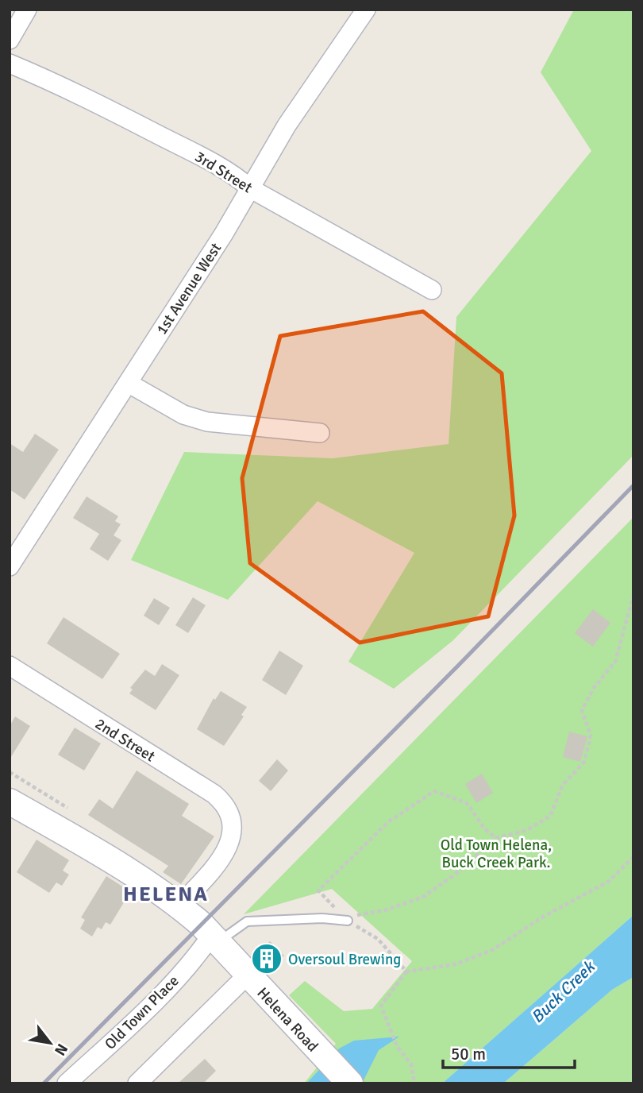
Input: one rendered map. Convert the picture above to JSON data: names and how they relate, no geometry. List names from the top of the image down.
{
  "streets": {
    "main road": ["Helena Road"],
    "street": [
      "3rd Street",
      "1st Avenue West",
      "2nd Street",
      "Old Town Place"
    ]
  },
  "crossings": [
    ["3rd Street", "1st Avenue West"],
    ["2nd Street", "Helena Road"],
    ["Old Town Place", "Helena Road"]
  ],
  "districts": ["HELENA"],
  "water": ["Buck Creek"],
  "parks": ["Old Town Helena, Buck Creek Park."],
  "places": {
    "building": ["Oversoul Brewing"]
  },
  "scale_bar": "50 m",
  "north": "bottom right"
}
